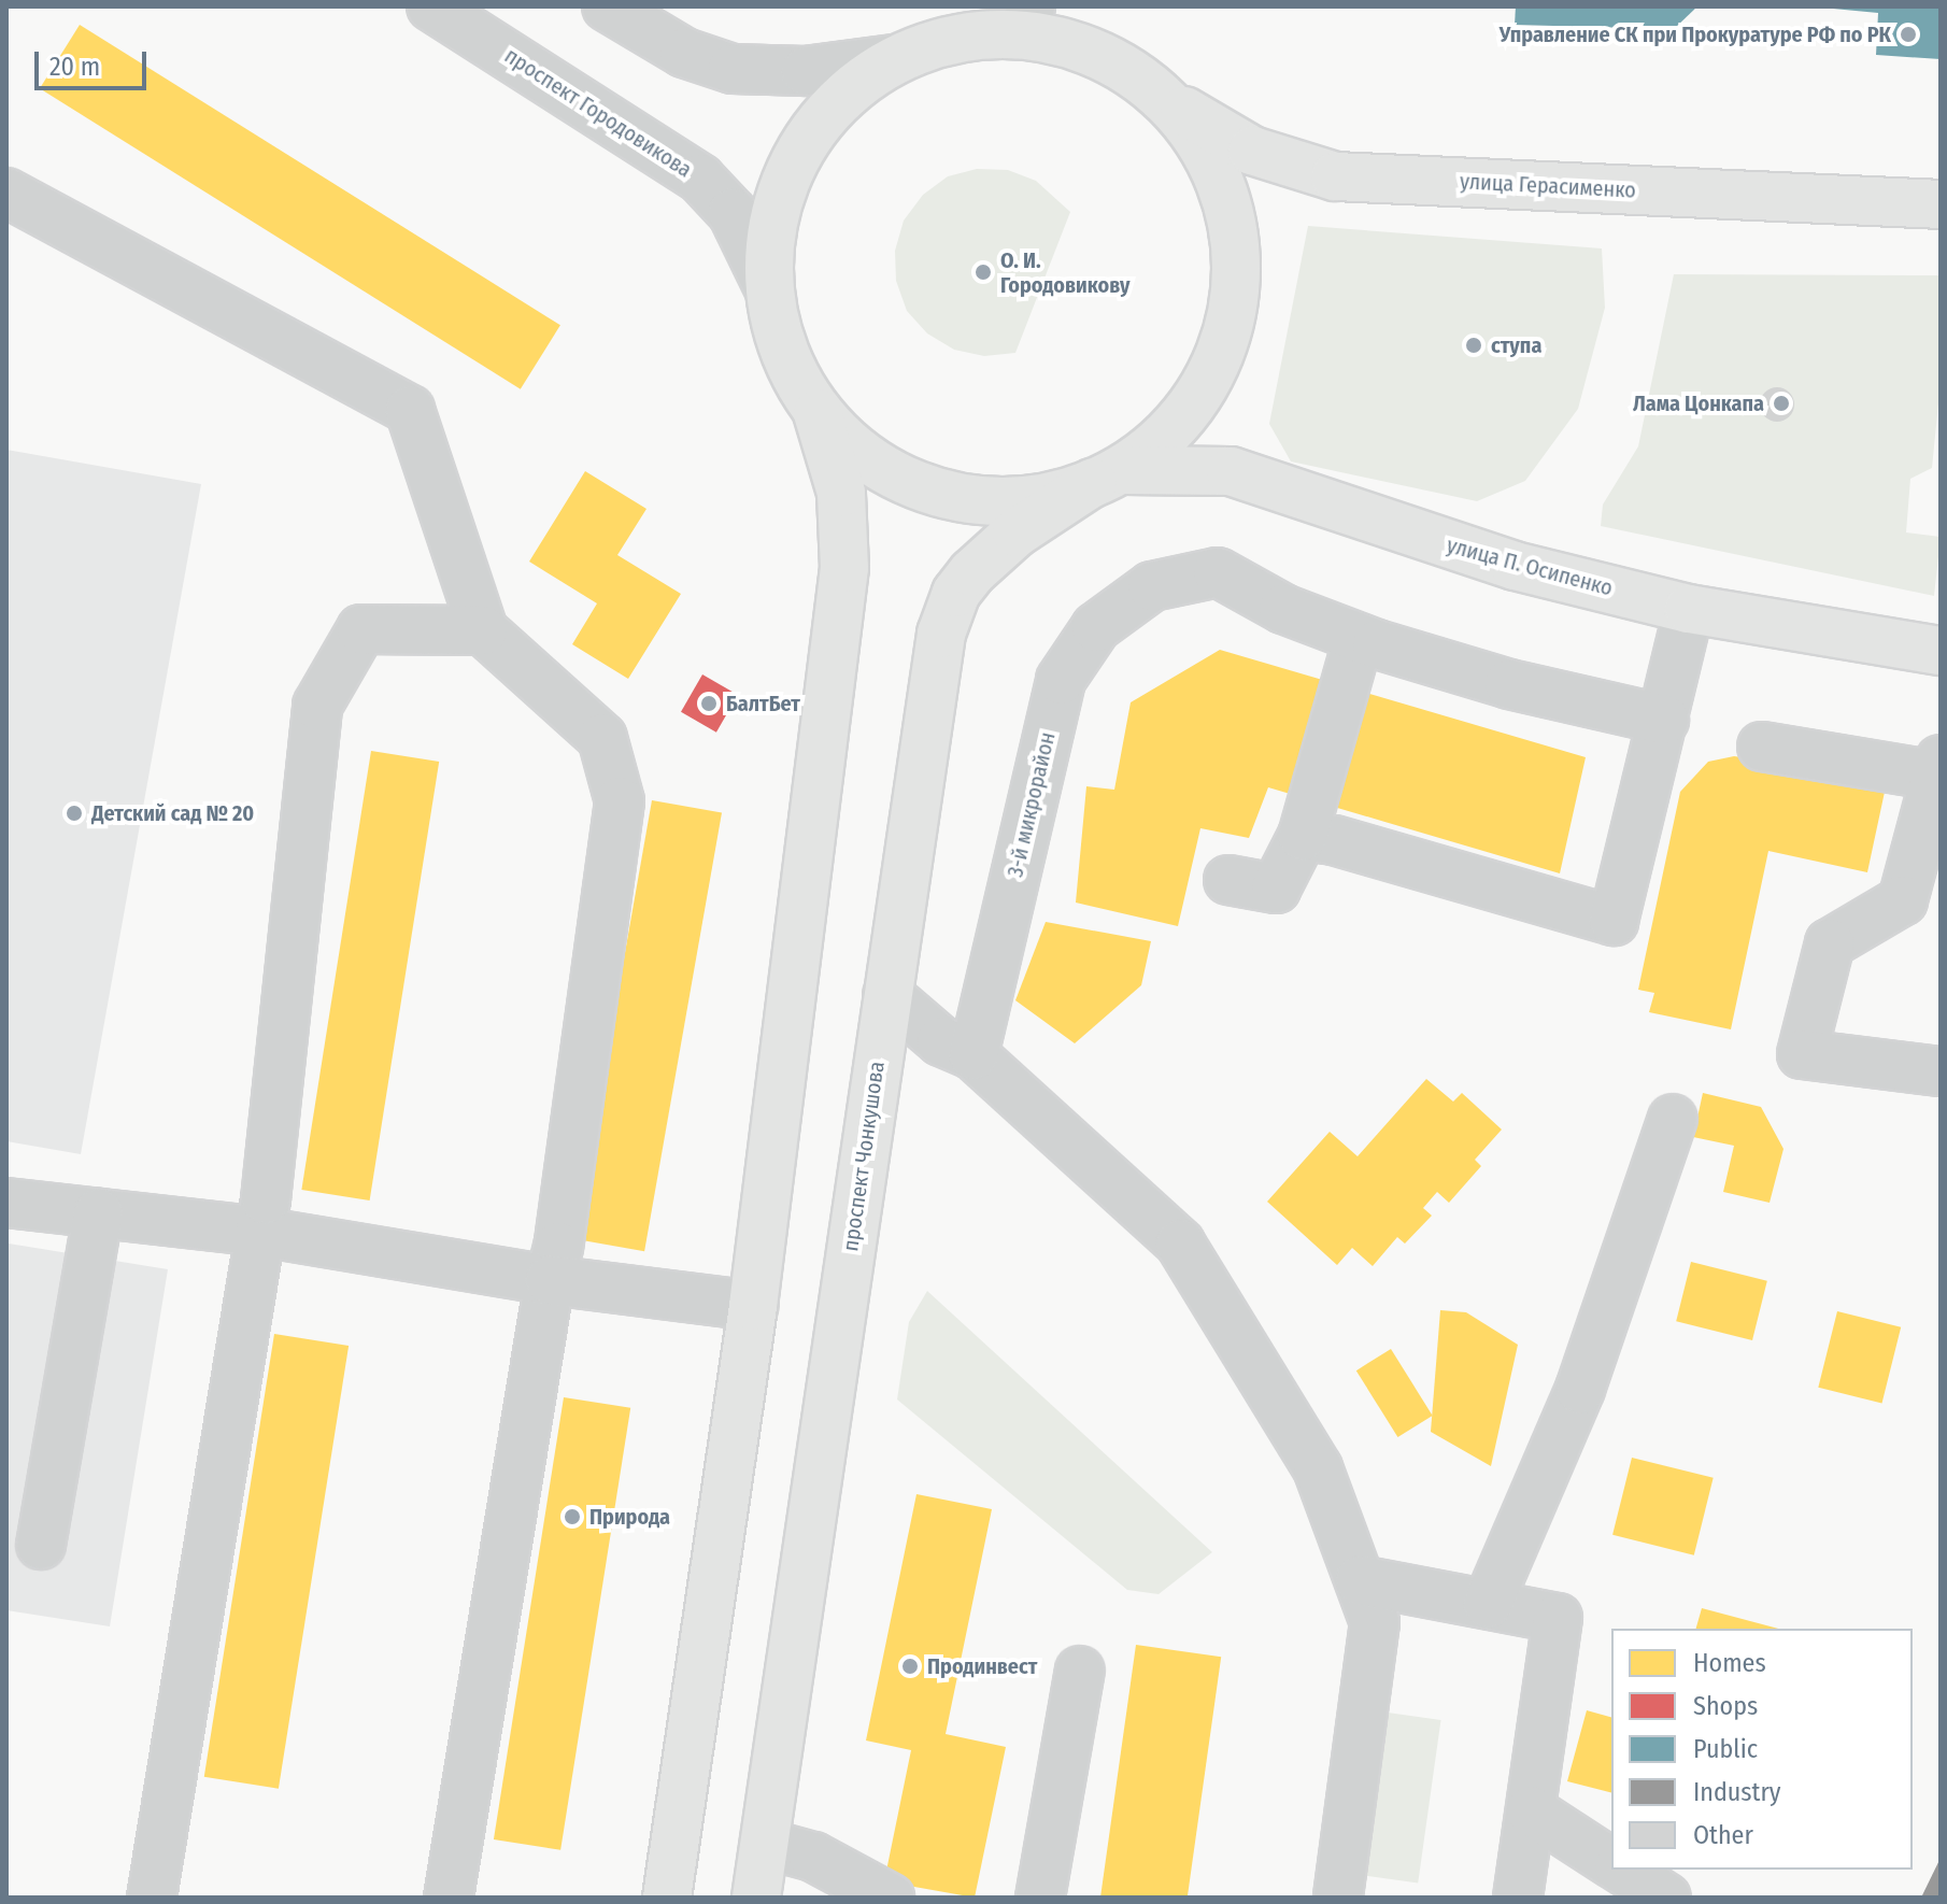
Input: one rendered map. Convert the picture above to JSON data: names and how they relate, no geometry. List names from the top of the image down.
{
  "streets": {
    "main road": ["улица Герасименко", "улица П. Осипенко", "проспект Чонкушова"],
    "street": ["проспект Городовикова", "3-й микрорайон"]
  },
  "crossings": [
    ["проспект Городовикова", "улица Герасименко"],
    ["улица П. Осипенко", "проспект Чонкушова"]
  ],
  "places": [
    "Управление СК при Прокуратуре РФ по РК",
    "О. И. Городовикову",
    "ступа",
    "Лама Цонкапа",
    "БалтБет",
    "Детский сад № 20",
    "Природа",
    "Продинвест"
  ],
  "legend": [
    "Homes",
    "Shops",
    "Public",
    "Industry",
    "Other"
  ],
  "scale_bar": "20 m"
}
